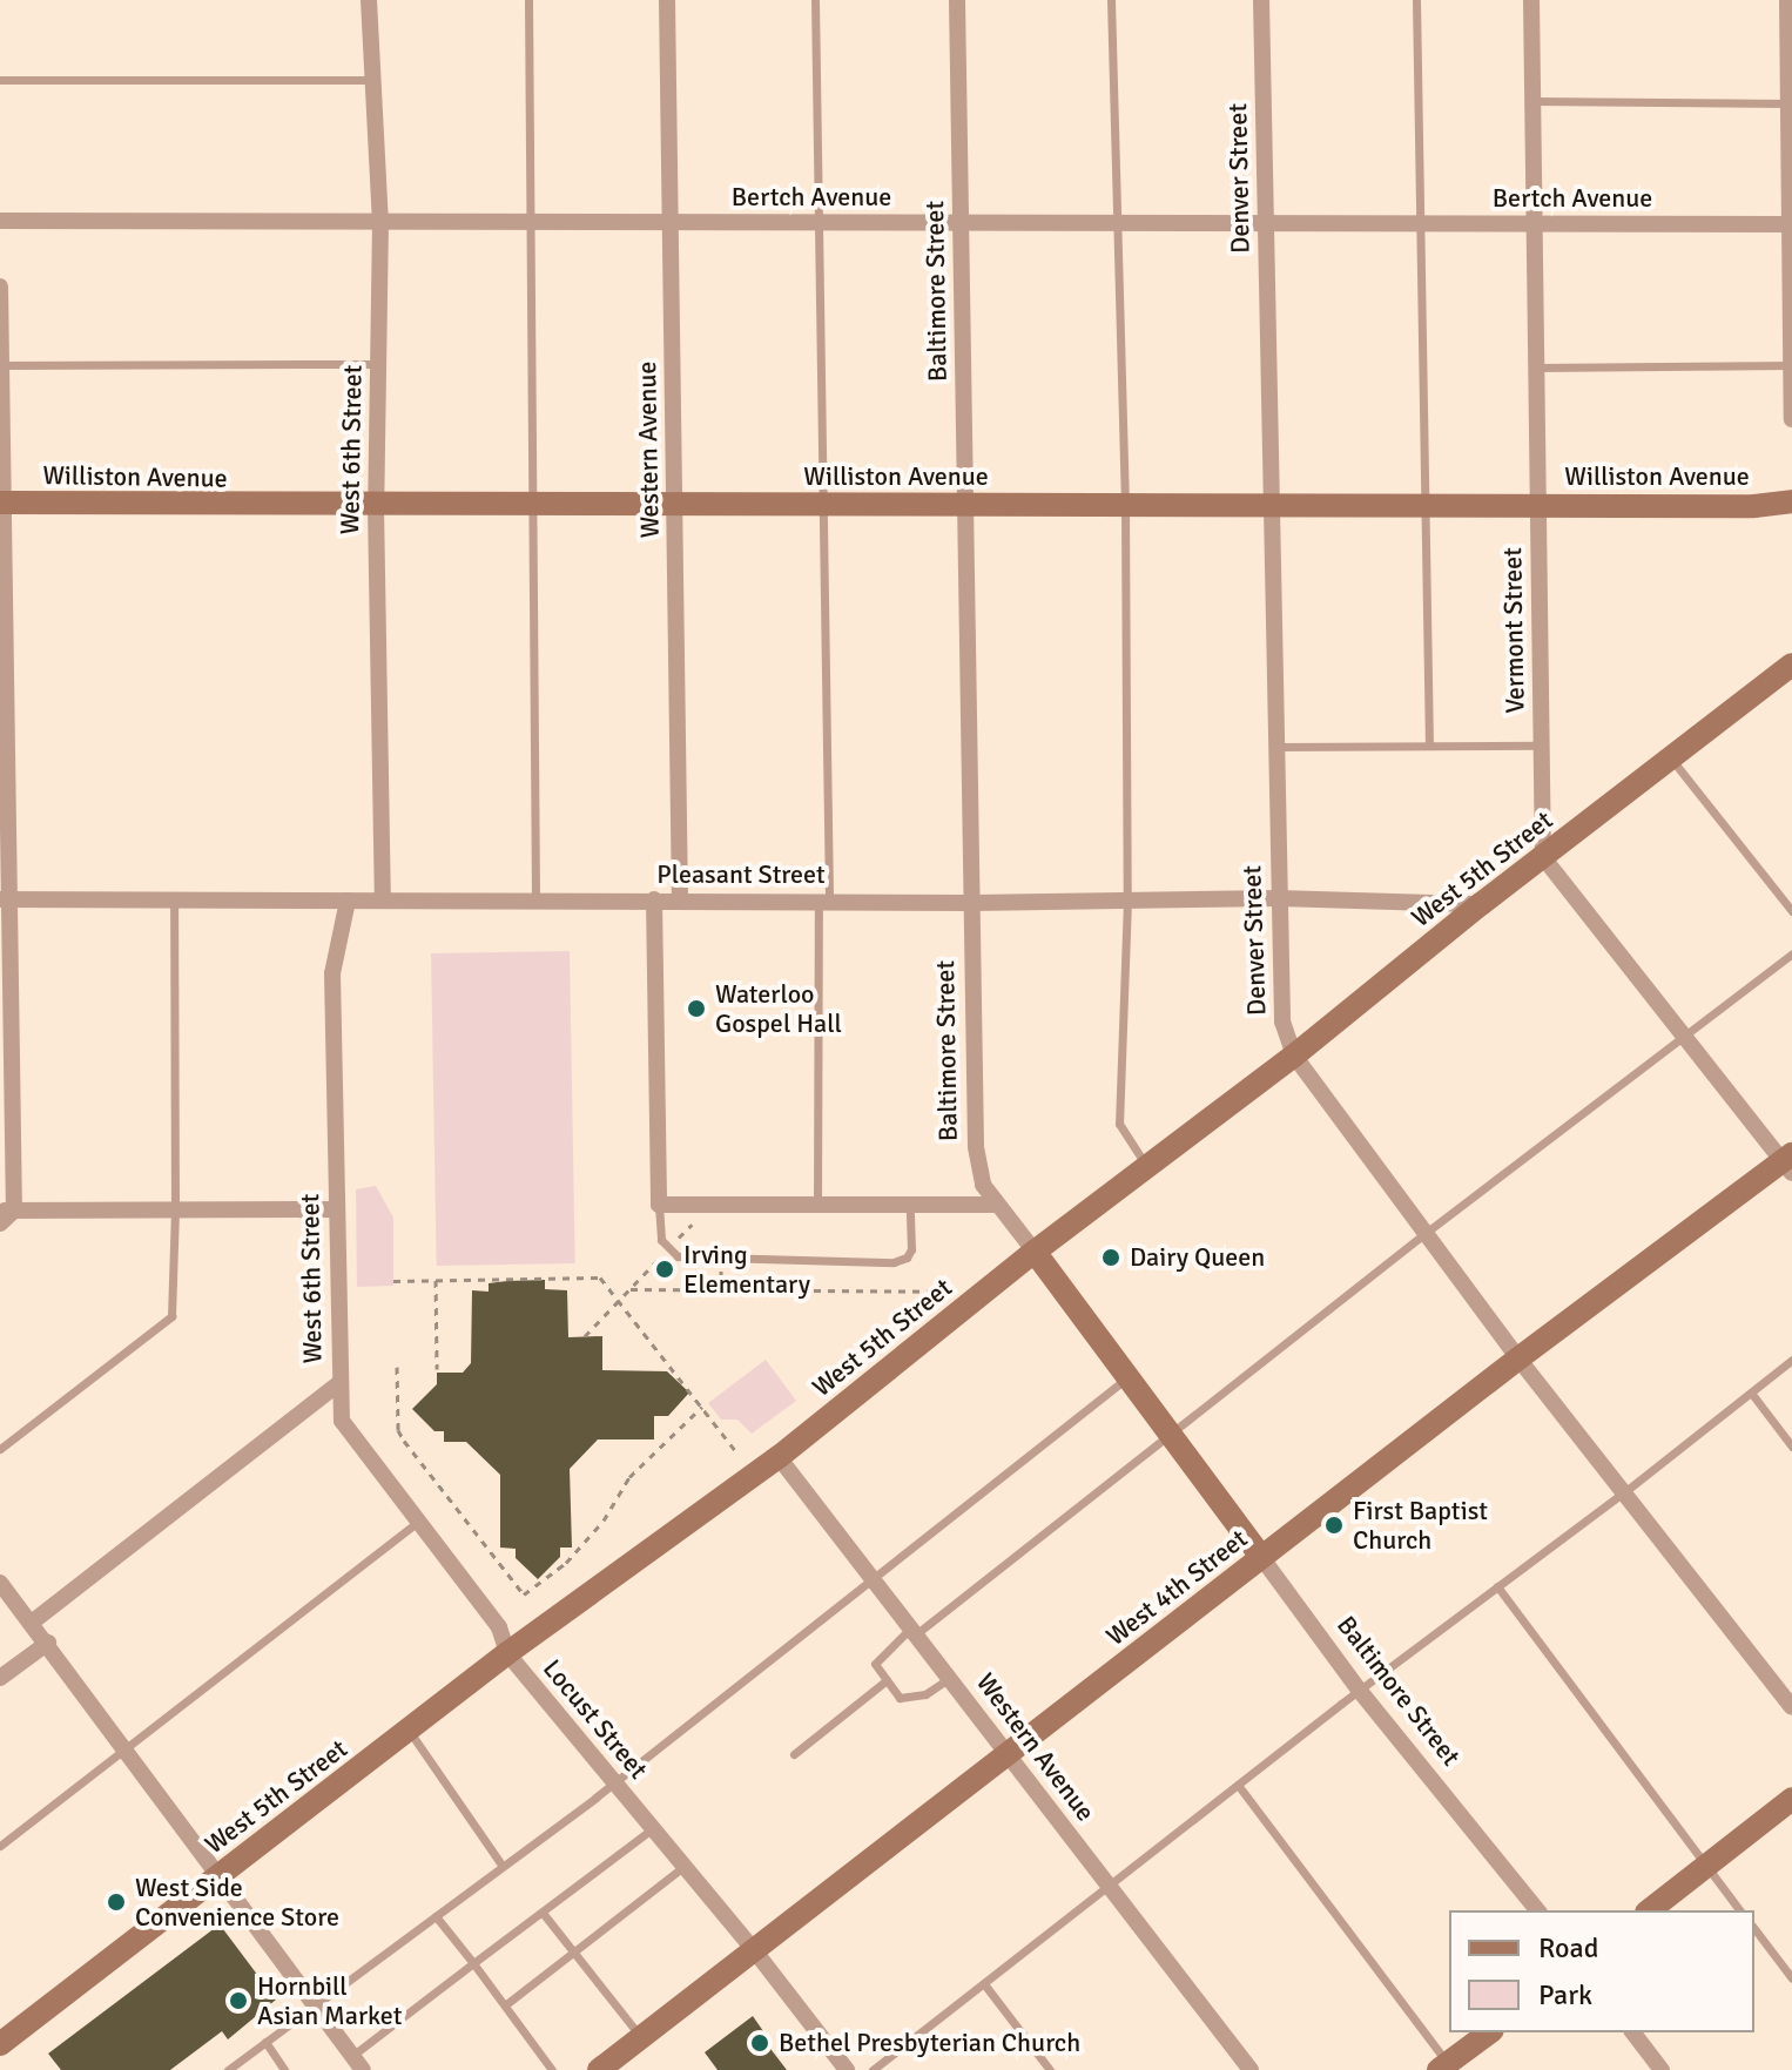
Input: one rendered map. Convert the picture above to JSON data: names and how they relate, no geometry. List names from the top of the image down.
{
  "streets": {
    "main road": [
      "Baltimore Street",
      "Williston Avenue",
      "West 5th Street",
      "West 4th Street"
    ],
    "street": [
      "Denver Street",
      "Bertch Avenue",
      "West 6th Street",
      "Western Avenue",
      "Vermont Street",
      "Pleasant Street",
      "Locust Street"
    ]
  },
  "crossings": [
    ["Denver Street", "Bertch Avenue"],
    ["Denver Street", "Williston Avenue"],
    ["Denver Street", "West 5th Street"],
    ["Denver Street", "Pleasant Street"],
    ["Denver Street", "West 4th Street"],
    ["Bertch Avenue", "Baltimore Street"],
    ["Bertch Avenue", "West 6th Street"],
    ["Bertch Avenue", "Western Avenue"],
    ["Bertch Avenue", "Vermont Street"],
    ["Baltimore Street", "Williston Avenue"],
    ["Baltimore Street", "West 5th Street"],
    ["Baltimore Street", "Pleasant Street"],
    ["Baltimore Street", "West 4th Street"],
    ["West 6th Street", "Williston Avenue"],
    ["West 6th Street", "Pleasant Street"],
    ["West 6th Street", "Locust Street"],
    ["Western Avenue", "Williston Avenue"],
    ["Western Avenue", "West 5th Street"],
    ["Western Avenue", "Pleasant Street"],
    ["Western Avenue", "West 4th Street"],
    ["Williston Avenue", "Vermont Street"],
    ["Vermont Street", "West 5th Street"],
    ["West 5th Street", "Pleasant Street"],
    ["West 5th Street", "Locust Street"],
    ["West 4th Street", "Locust Street"]
  ],
  "places": [
    "Waterloo Gospel Hall",
    "Dairy Queen",
    "Irving Elementary",
    "First Baptist Church",
    "West Side Convenience Store",
    "Hornbill Asian Market",
    "Bethel Presbyterian Church"
  ],
  "legend": ["Road", "Park"]
}
